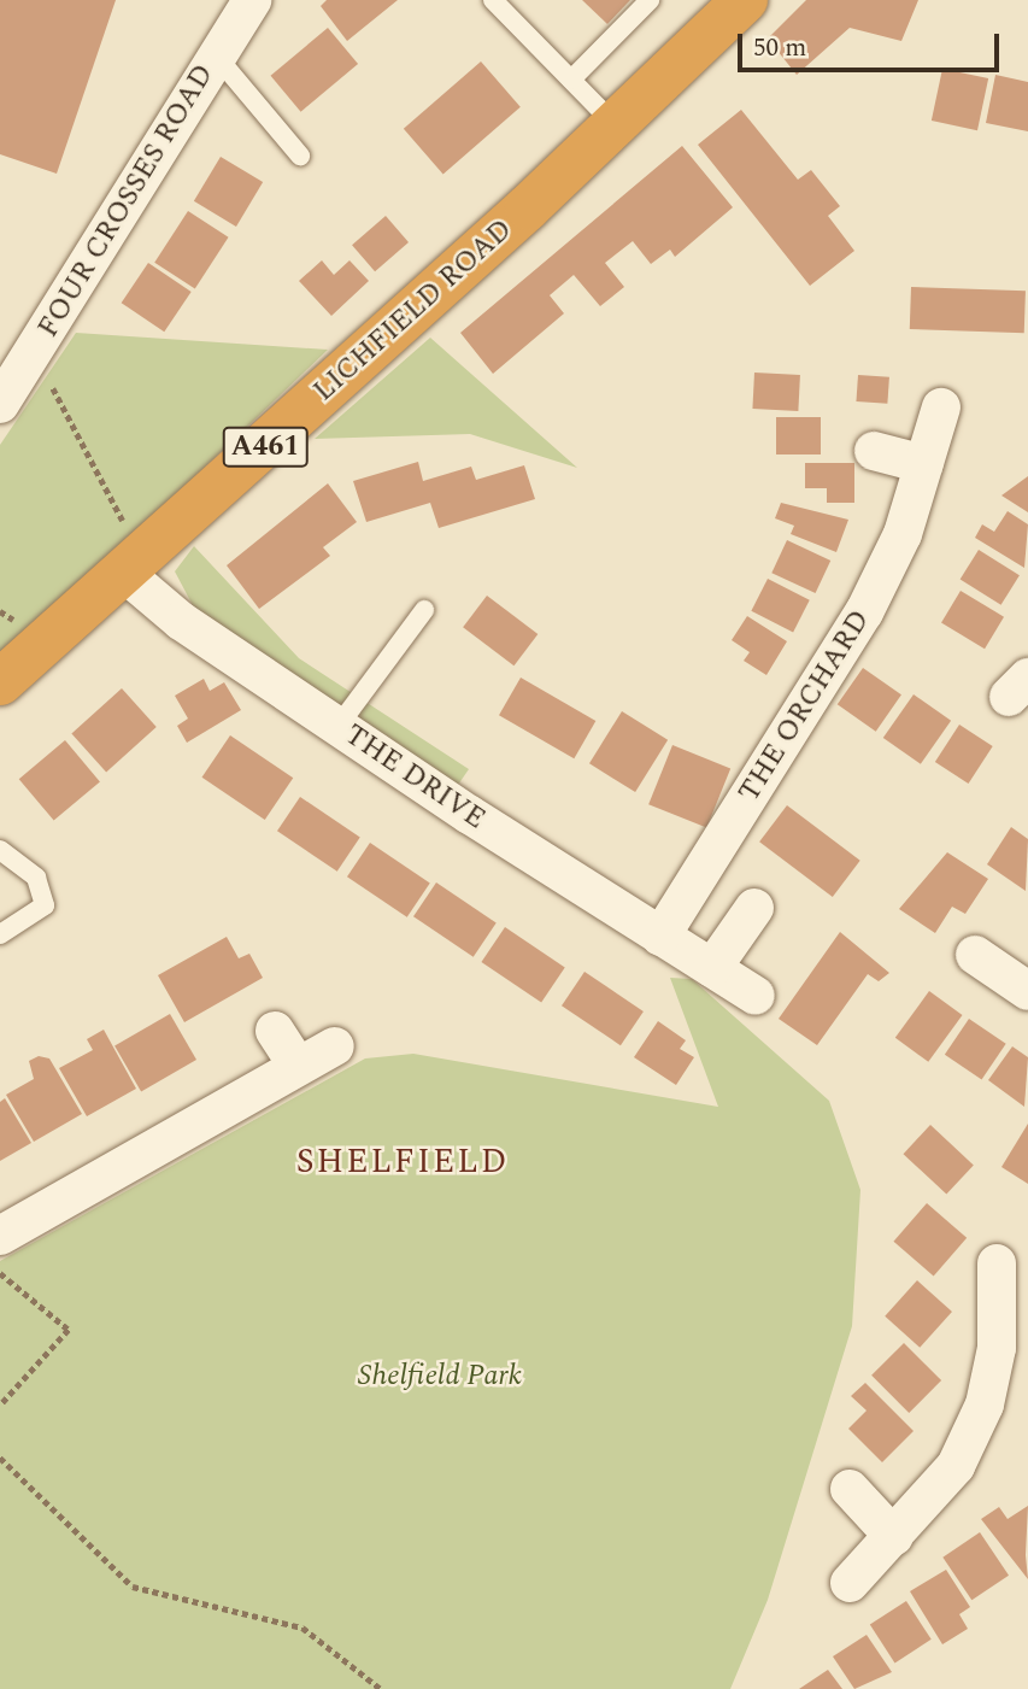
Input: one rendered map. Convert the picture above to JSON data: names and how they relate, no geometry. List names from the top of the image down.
{
  "streets": {
    "highway": ["LICHFIELD ROAD", "A461"],
    "street": ["FOUR CROSSES ROAD", "THE ORCHARD", "THE DRIVE"]
  },
  "crossings": [
    ["LICHFIELD ROAD", "THE DRIVE"],
    ["THE ORCHARD", "THE DRIVE"]
  ],
  "districts": ["SHELFIELD"],
  "parks": ["Shelfield Park"],
  "scale_bar": "50 m"
}
